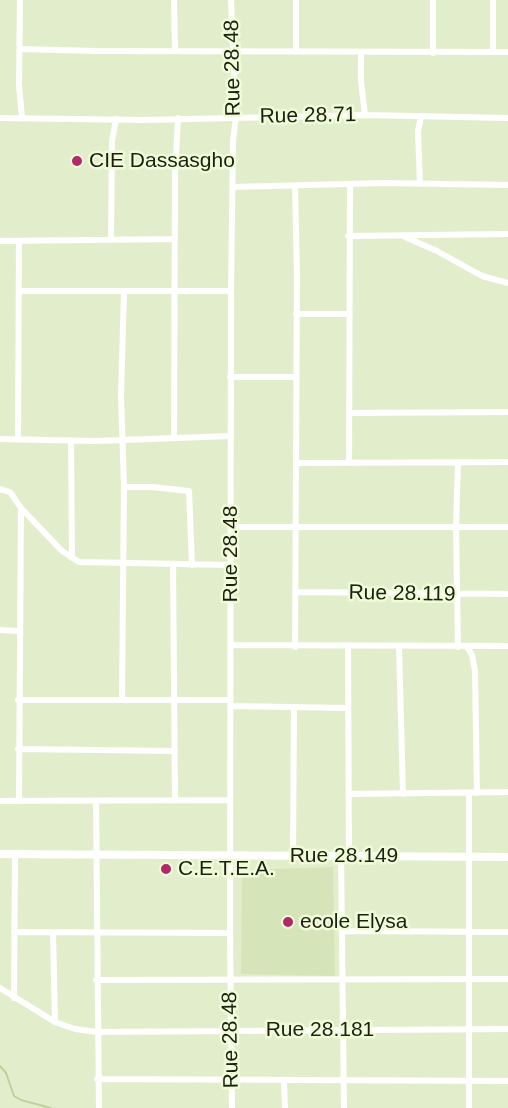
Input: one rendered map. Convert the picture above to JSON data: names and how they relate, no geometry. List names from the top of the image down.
{
  "streets": {
    "street": [
      "Rue 28.48",
      "Rue 28.71",
      "Rue 28.119",
      "Rue 28.149",
      "Rue 28.181"
    ]
  },
  "crossings": [
    ["Rue 28.48", "Rue 28.71"],
    ["Rue 28.48", "Rue 28.149"],
    ["Rue 28.48", "Rue 28.181"]
  ],
  "places": ["CIE Dassasgho", "C.E.T.E.A.", "ecole Elysa"]
}
